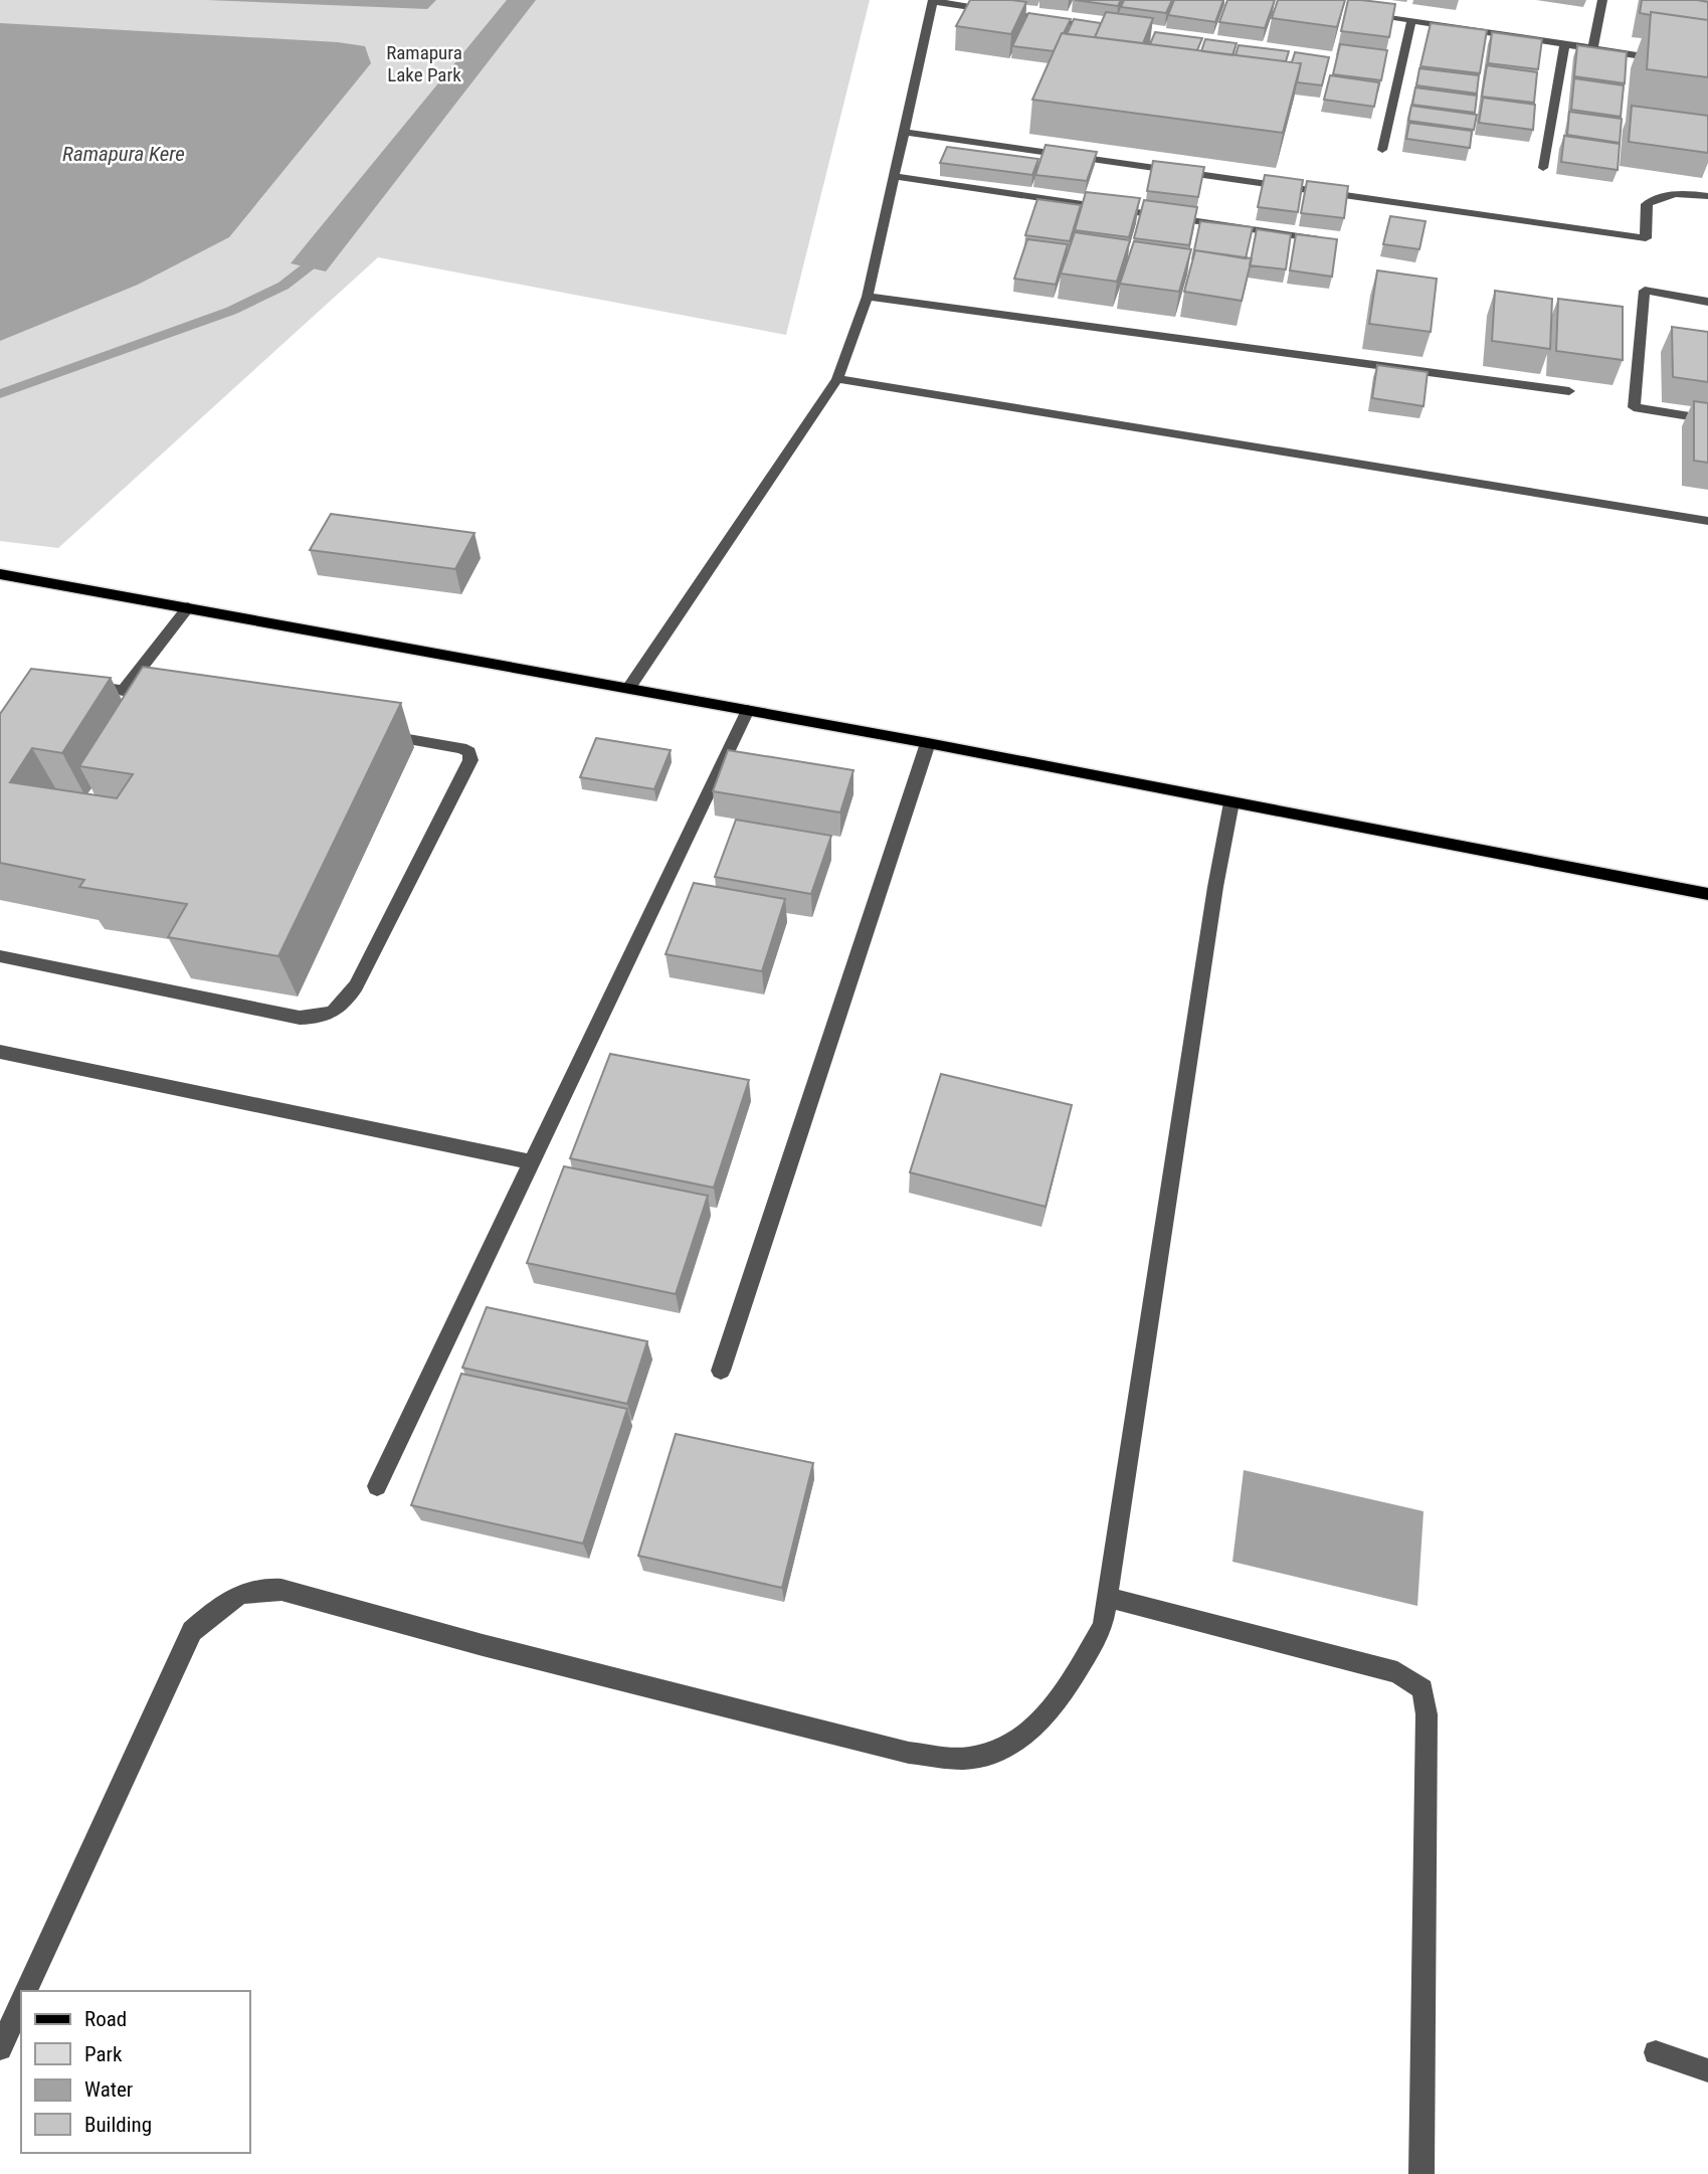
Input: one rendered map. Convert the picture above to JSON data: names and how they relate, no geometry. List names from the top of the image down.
{
  "water": ["Ramapura Kere"],
  "parks": ["Ramapura Lake Park"],
  "legend": [
    "Road",
    "Park",
    "Water",
    "Building"
  ]
}
